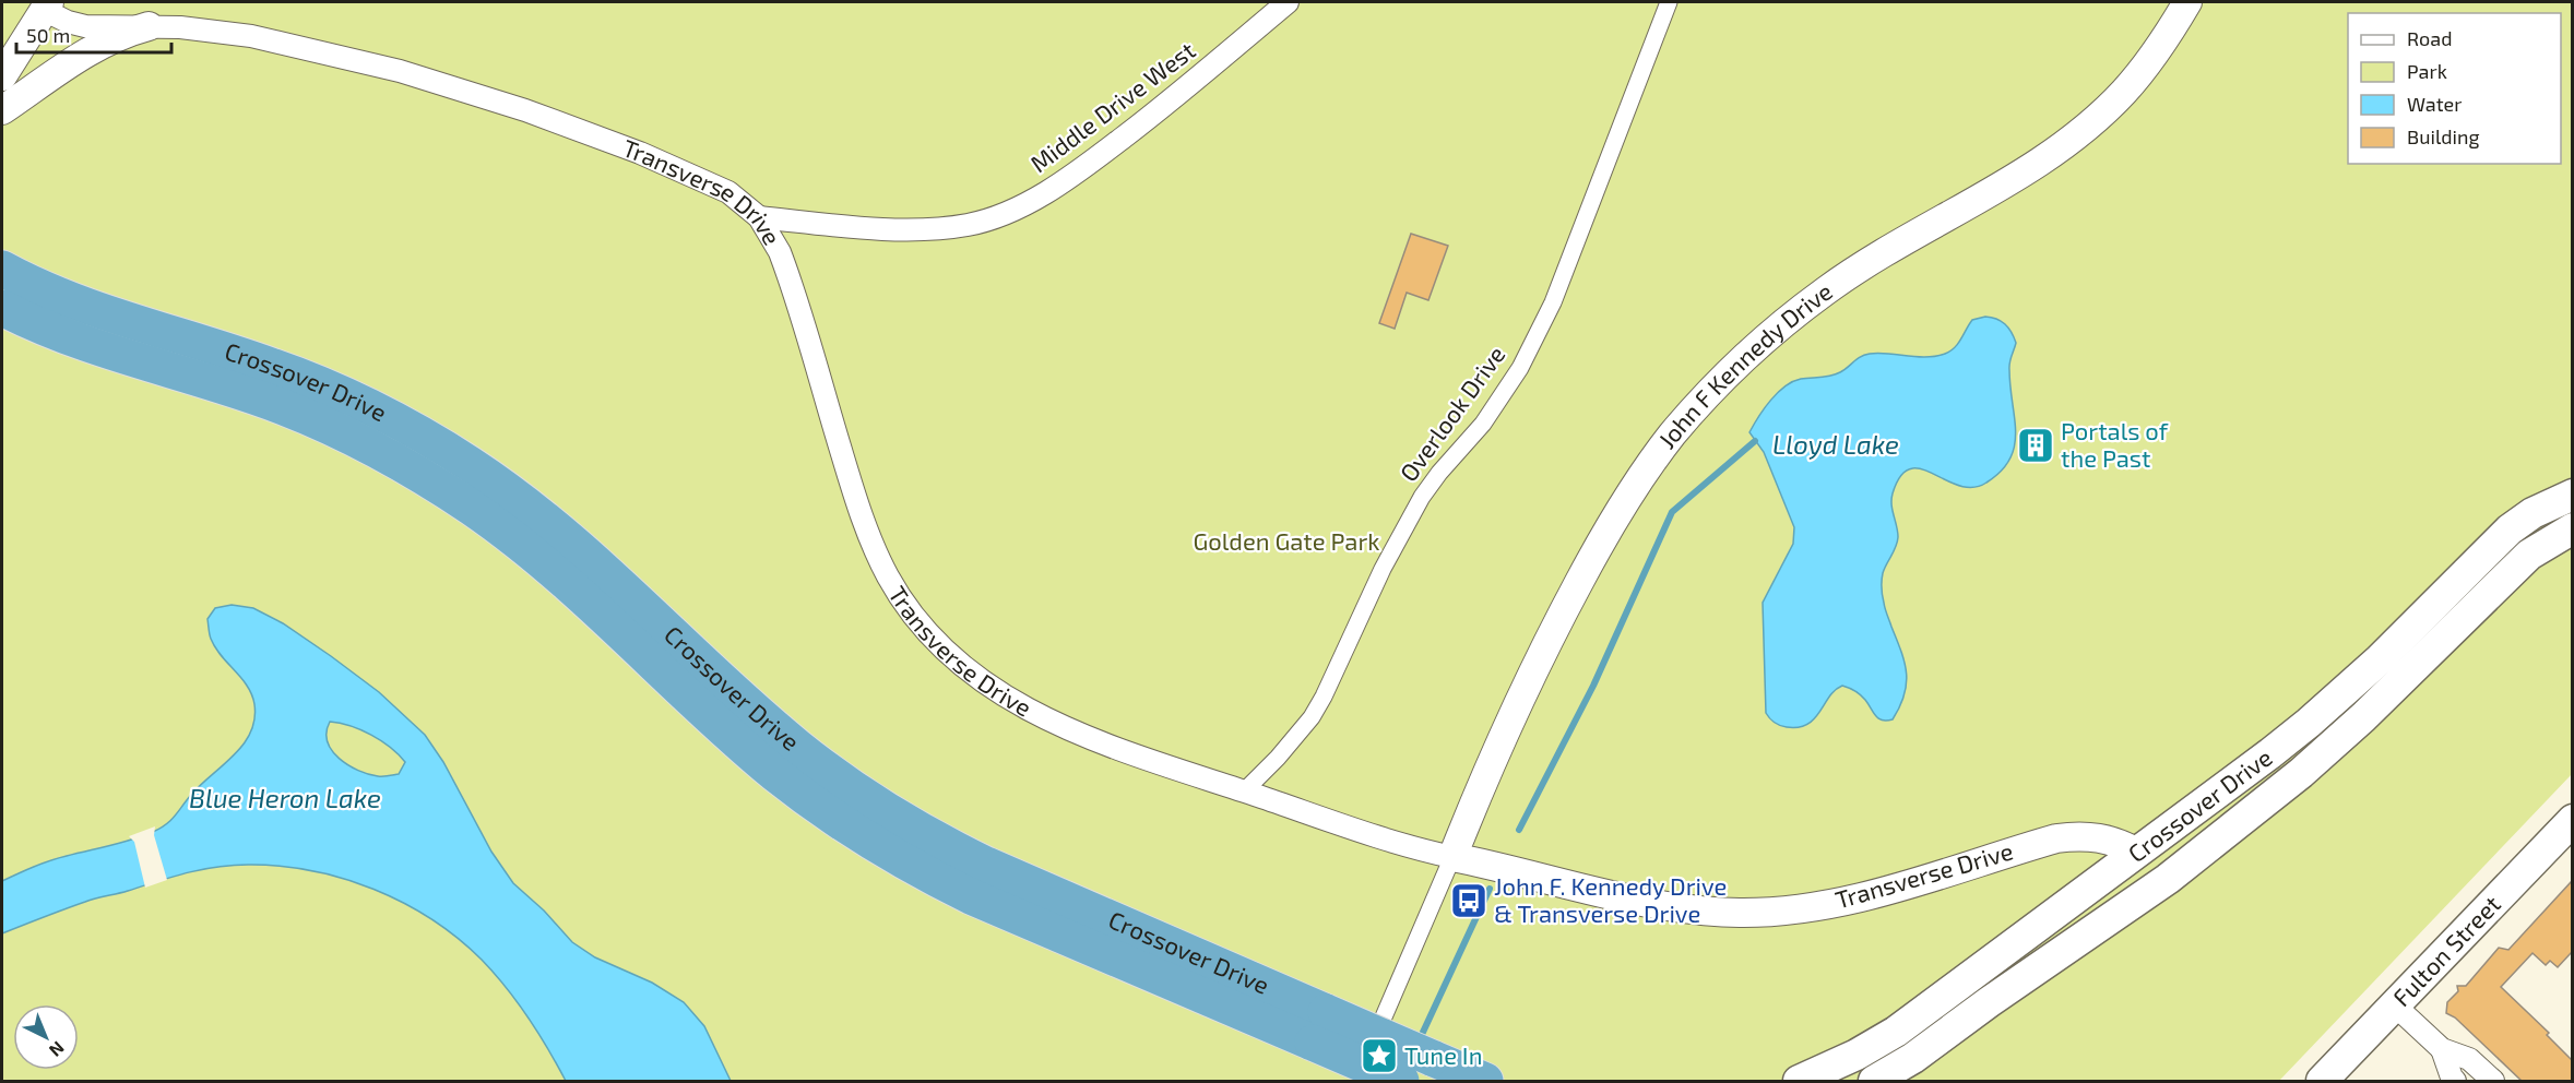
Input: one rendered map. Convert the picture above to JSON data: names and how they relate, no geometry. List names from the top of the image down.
{
  "streets": {
    "highway": ["Crossover Drive"],
    "main road": ["Fulton Street"],
    "street": [
      "Middle Drive West",
      "Transverse Drive",
      "John F Kennedy Drive",
      "Overlook Drive"
    ]
  },
  "crossings": [
    ["Middle Drive West", "Transverse Drive"],
    ["Transverse Drive", "John F Kennedy Drive"],
    ["Transverse Drive", "Crossover Drive"],
    ["Transverse Drive", "Overlook Drive"]
  ],
  "water": ["Lloyd Lake", "Blue Heron Lake"],
  "parks": ["Golden Gate Park"],
  "places": {
    "building": ["Portals of the Past"],
    "bus stop": ["John F. Kennedy Drive & Transverse Drive"],
    "place": ["Tune In"]
  },
  "legend": [
    "Road",
    "Park",
    "Water",
    "Building"
  ],
  "scale_bar": "50 m",
  "north": "bottom right"
}
